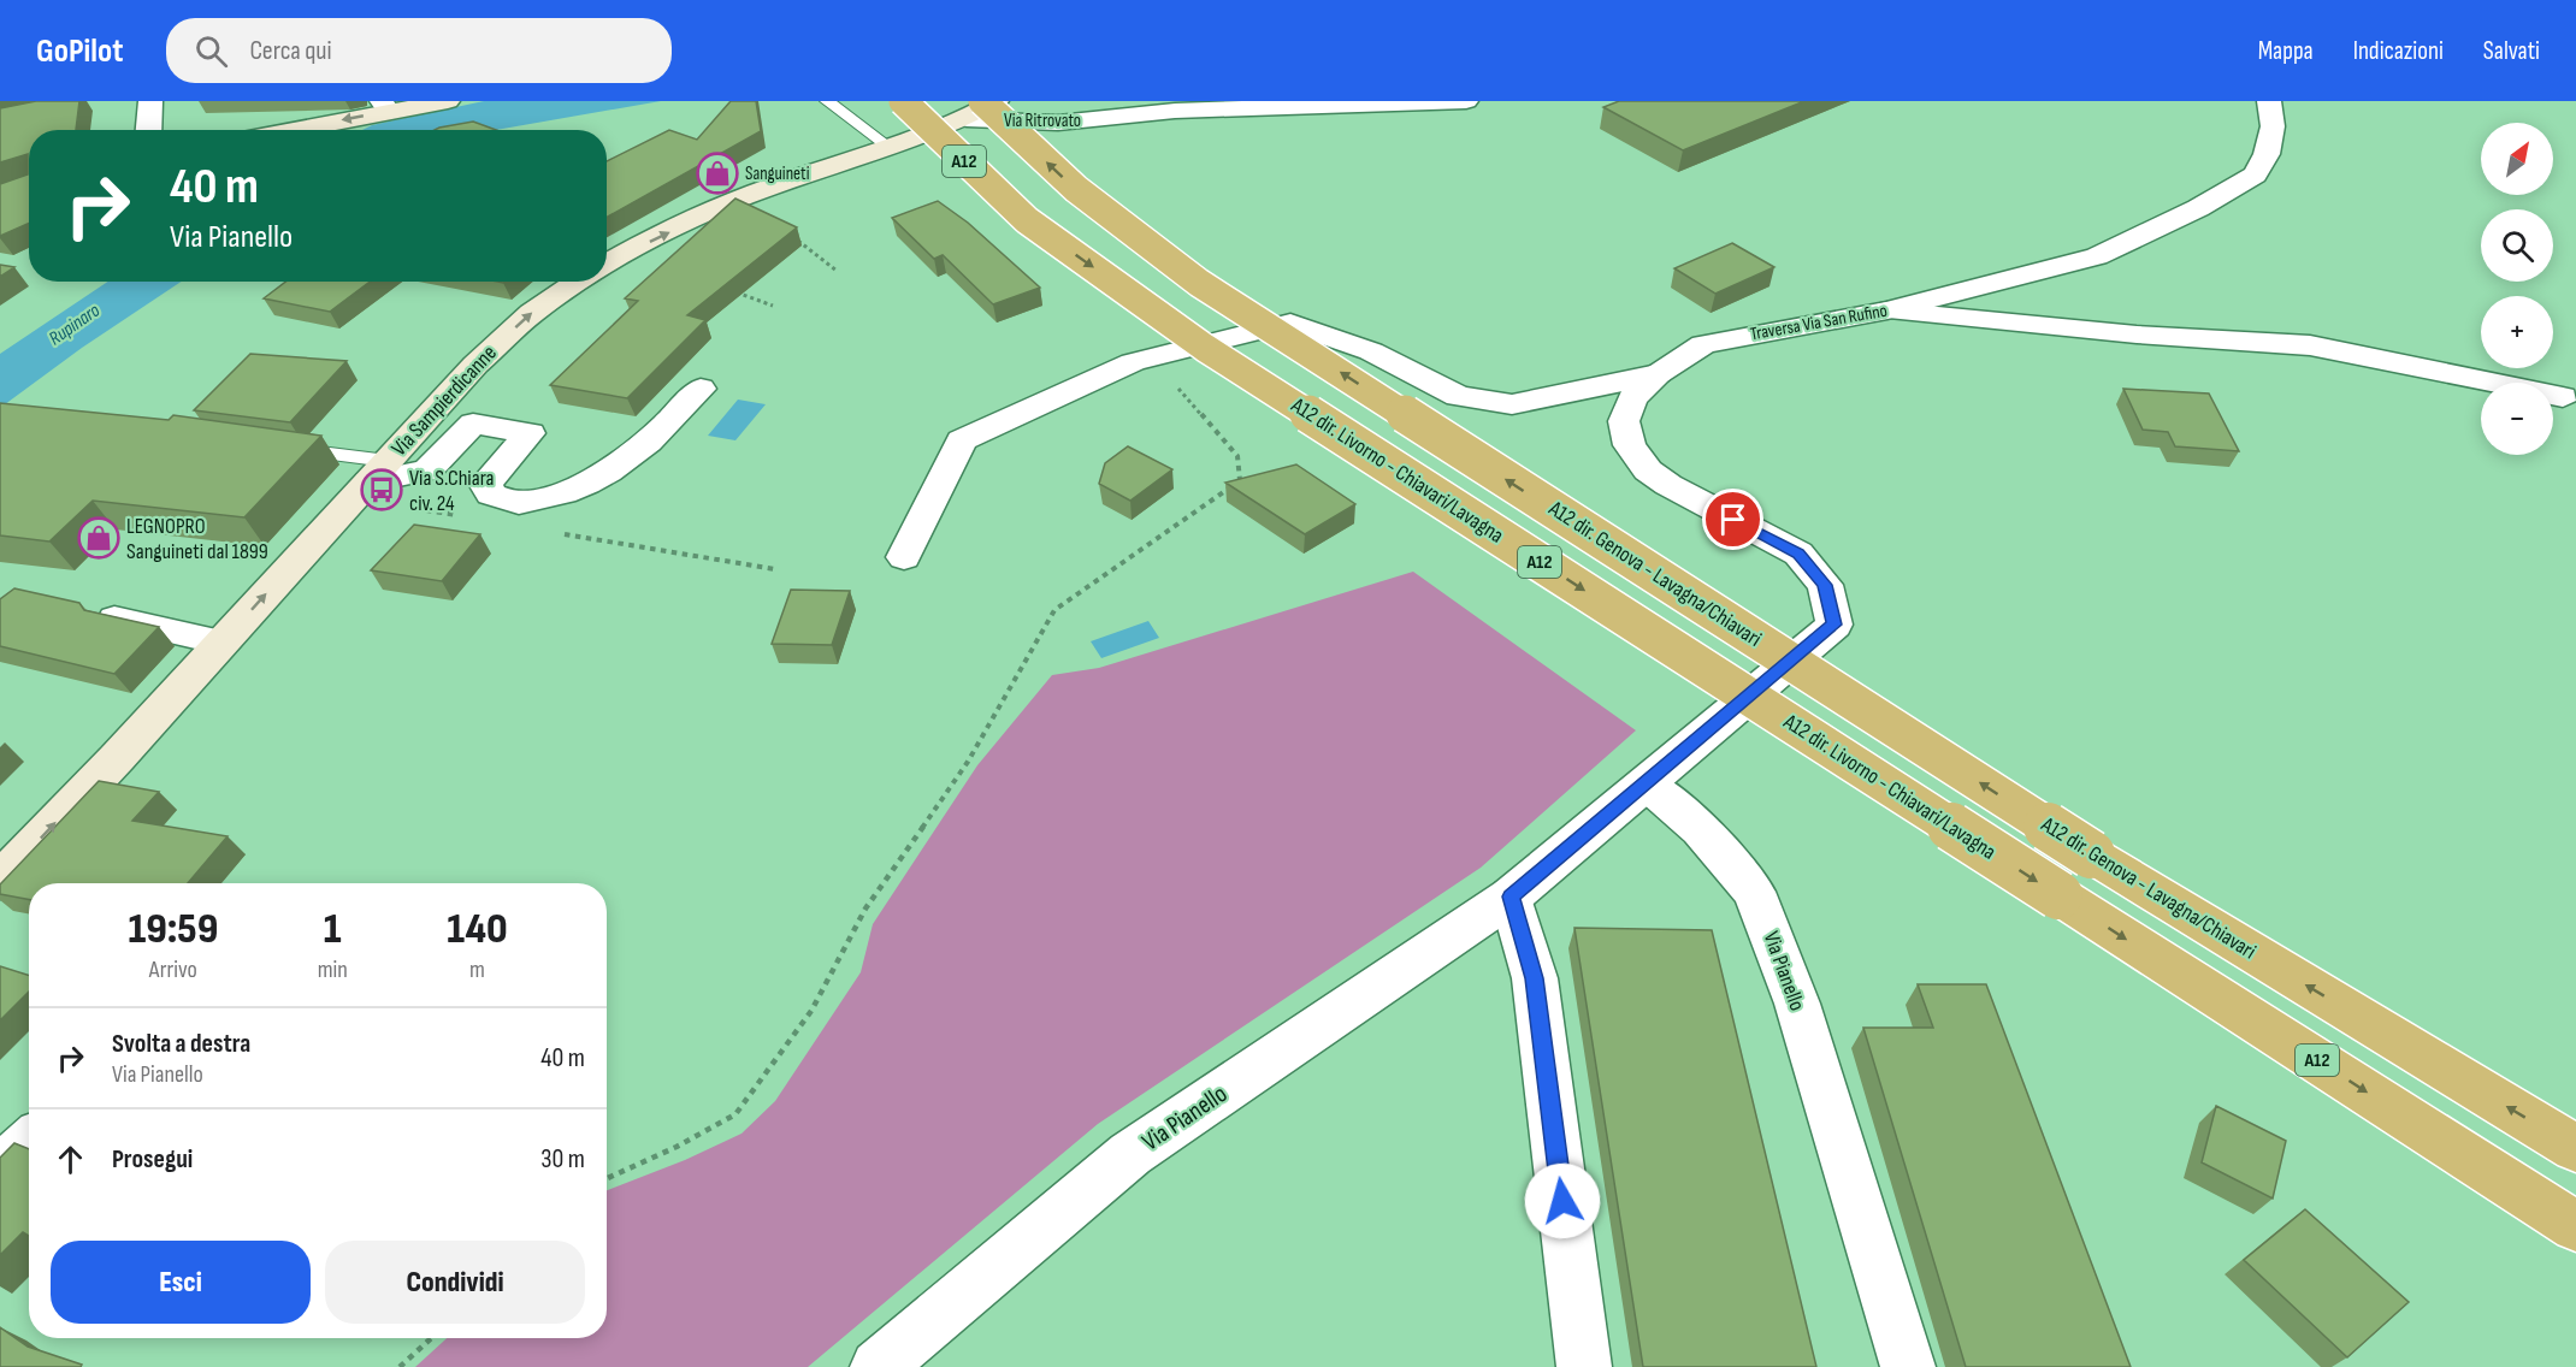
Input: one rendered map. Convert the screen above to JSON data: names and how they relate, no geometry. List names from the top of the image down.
{
  "streets": {
    "highway": ["A12", "A12 dir. Livorno - Chiavari/Lavagna", "A12 dir. Genova - Lavagna/Chiavari"],
    "main road": ["Via Sampierdicanne"],
    "street": ["Via Ritrovato", "Traversa Via San Rufino", "Via Pianello"]
  },
  "crossings": [
    ["Via Ritrovato", "A12 dir. Genova - Lavagna/Chiavari"],
    ["Traversa Via San Rufino", "Via Pianello"]
  ],
  "one_way": ["Via Sampierdicanne", "A12 dir. Livorno - Chiavari/Lavagna", "A12 dir. Genova - Lavagna/Chiavari"],
  "water": ["Rupinaro"],
  "places": {
    "shop": ["Sanguineti", "LEGNOPRO Sanguineti dal 1899"],
    "bus stop": ["Via S.Chiara civ. 24"]
  },
  "north": "top right",
  "page": {
    "header": "GoPilot",
    "search": "Cerca qui",
    "nav": ["Mappa", "Indicazioni", "Salvati"],
    "map_buttons": ["+", "−"],
    "turn": ["40 m", "Via Pianello"],
    "eta": [
      "19:59",
      "Arrivo",
      "1",
      "min",
      "140",
      "m"
    ],
    "list": [
      {
        "name": "Svolta a destra",
        "note": "Via Pianello",
        "value": "40 m"
      },
      {
        "name": "Prosegui",
        "value": "30 m"
      }
    ],
    "buttons": ["Esci", "Condividi"]
  }
}
